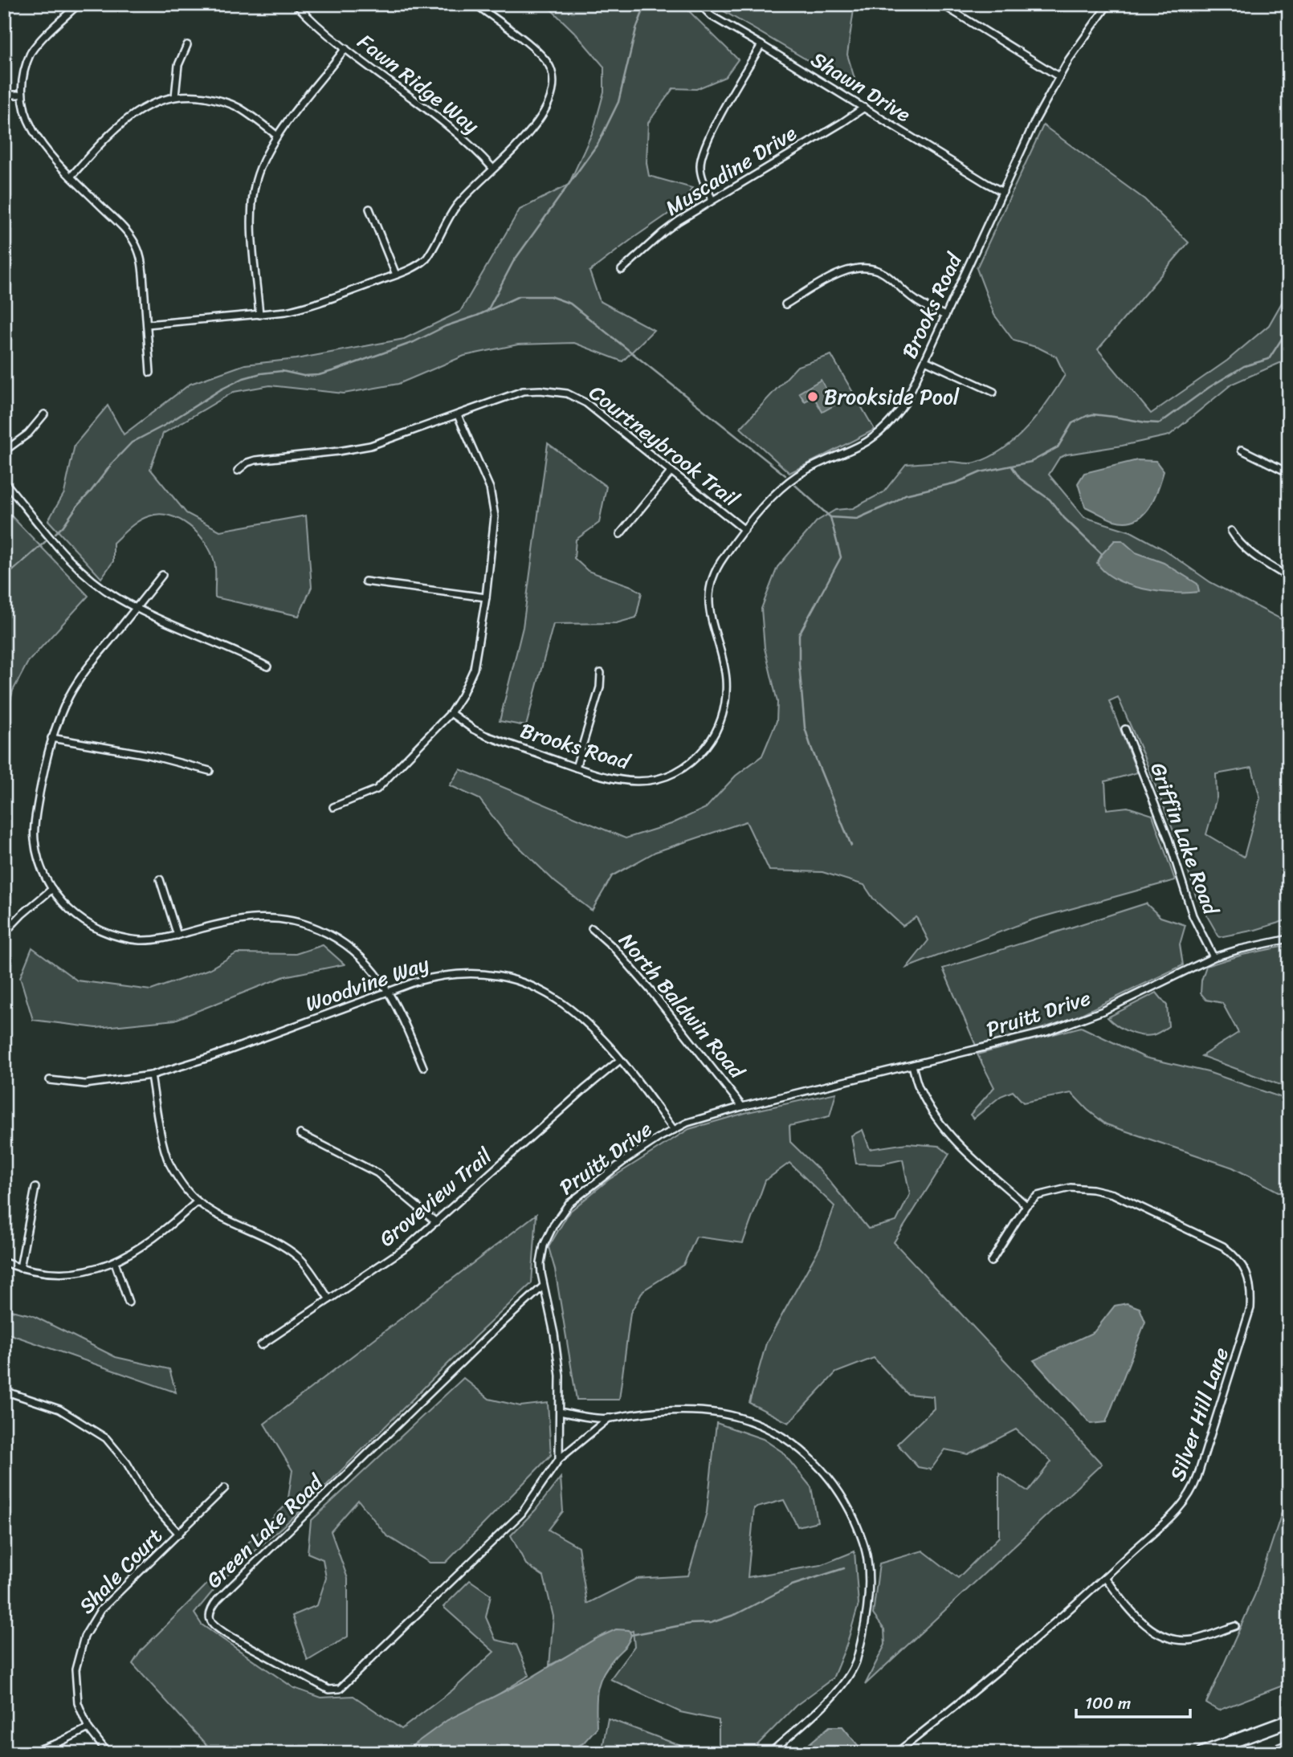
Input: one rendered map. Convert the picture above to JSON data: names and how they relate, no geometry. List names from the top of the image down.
{
  "streets": {
    "street": [
      "Fawn Ridge Way",
      "Shawn Drive",
      "Muscadine Drive",
      "Brooks Road",
      "Courtneybrook Trail",
      "Griffin Lake Road",
      "Woodvine Way",
      "North Baldwin Road",
      "Pruitt Drive",
      "Groveview Trail",
      "Silver Hill Lane",
      "Green Lake Road",
      "Shale Court"
    ]
  },
  "crossings": [
    ["Shawn Drive", "Muscadine Drive"],
    ["Shawn Drive", "Brooks Road"],
    ["Brooks Road", "Courtneybrook Trail"],
    ["Griffin Lake Road", "Pruitt Drive"],
    ["Woodvine Way", "Pruitt Drive"],
    ["Woodvine Way", "Groveview Trail"],
    ["North Baldwin Road", "Pruitt Drive"],
    ["Pruitt Drive", "Green Lake Road"]
  ],
  "places": ["Brookside Pool"],
  "scale_bar": "100 m"
}
